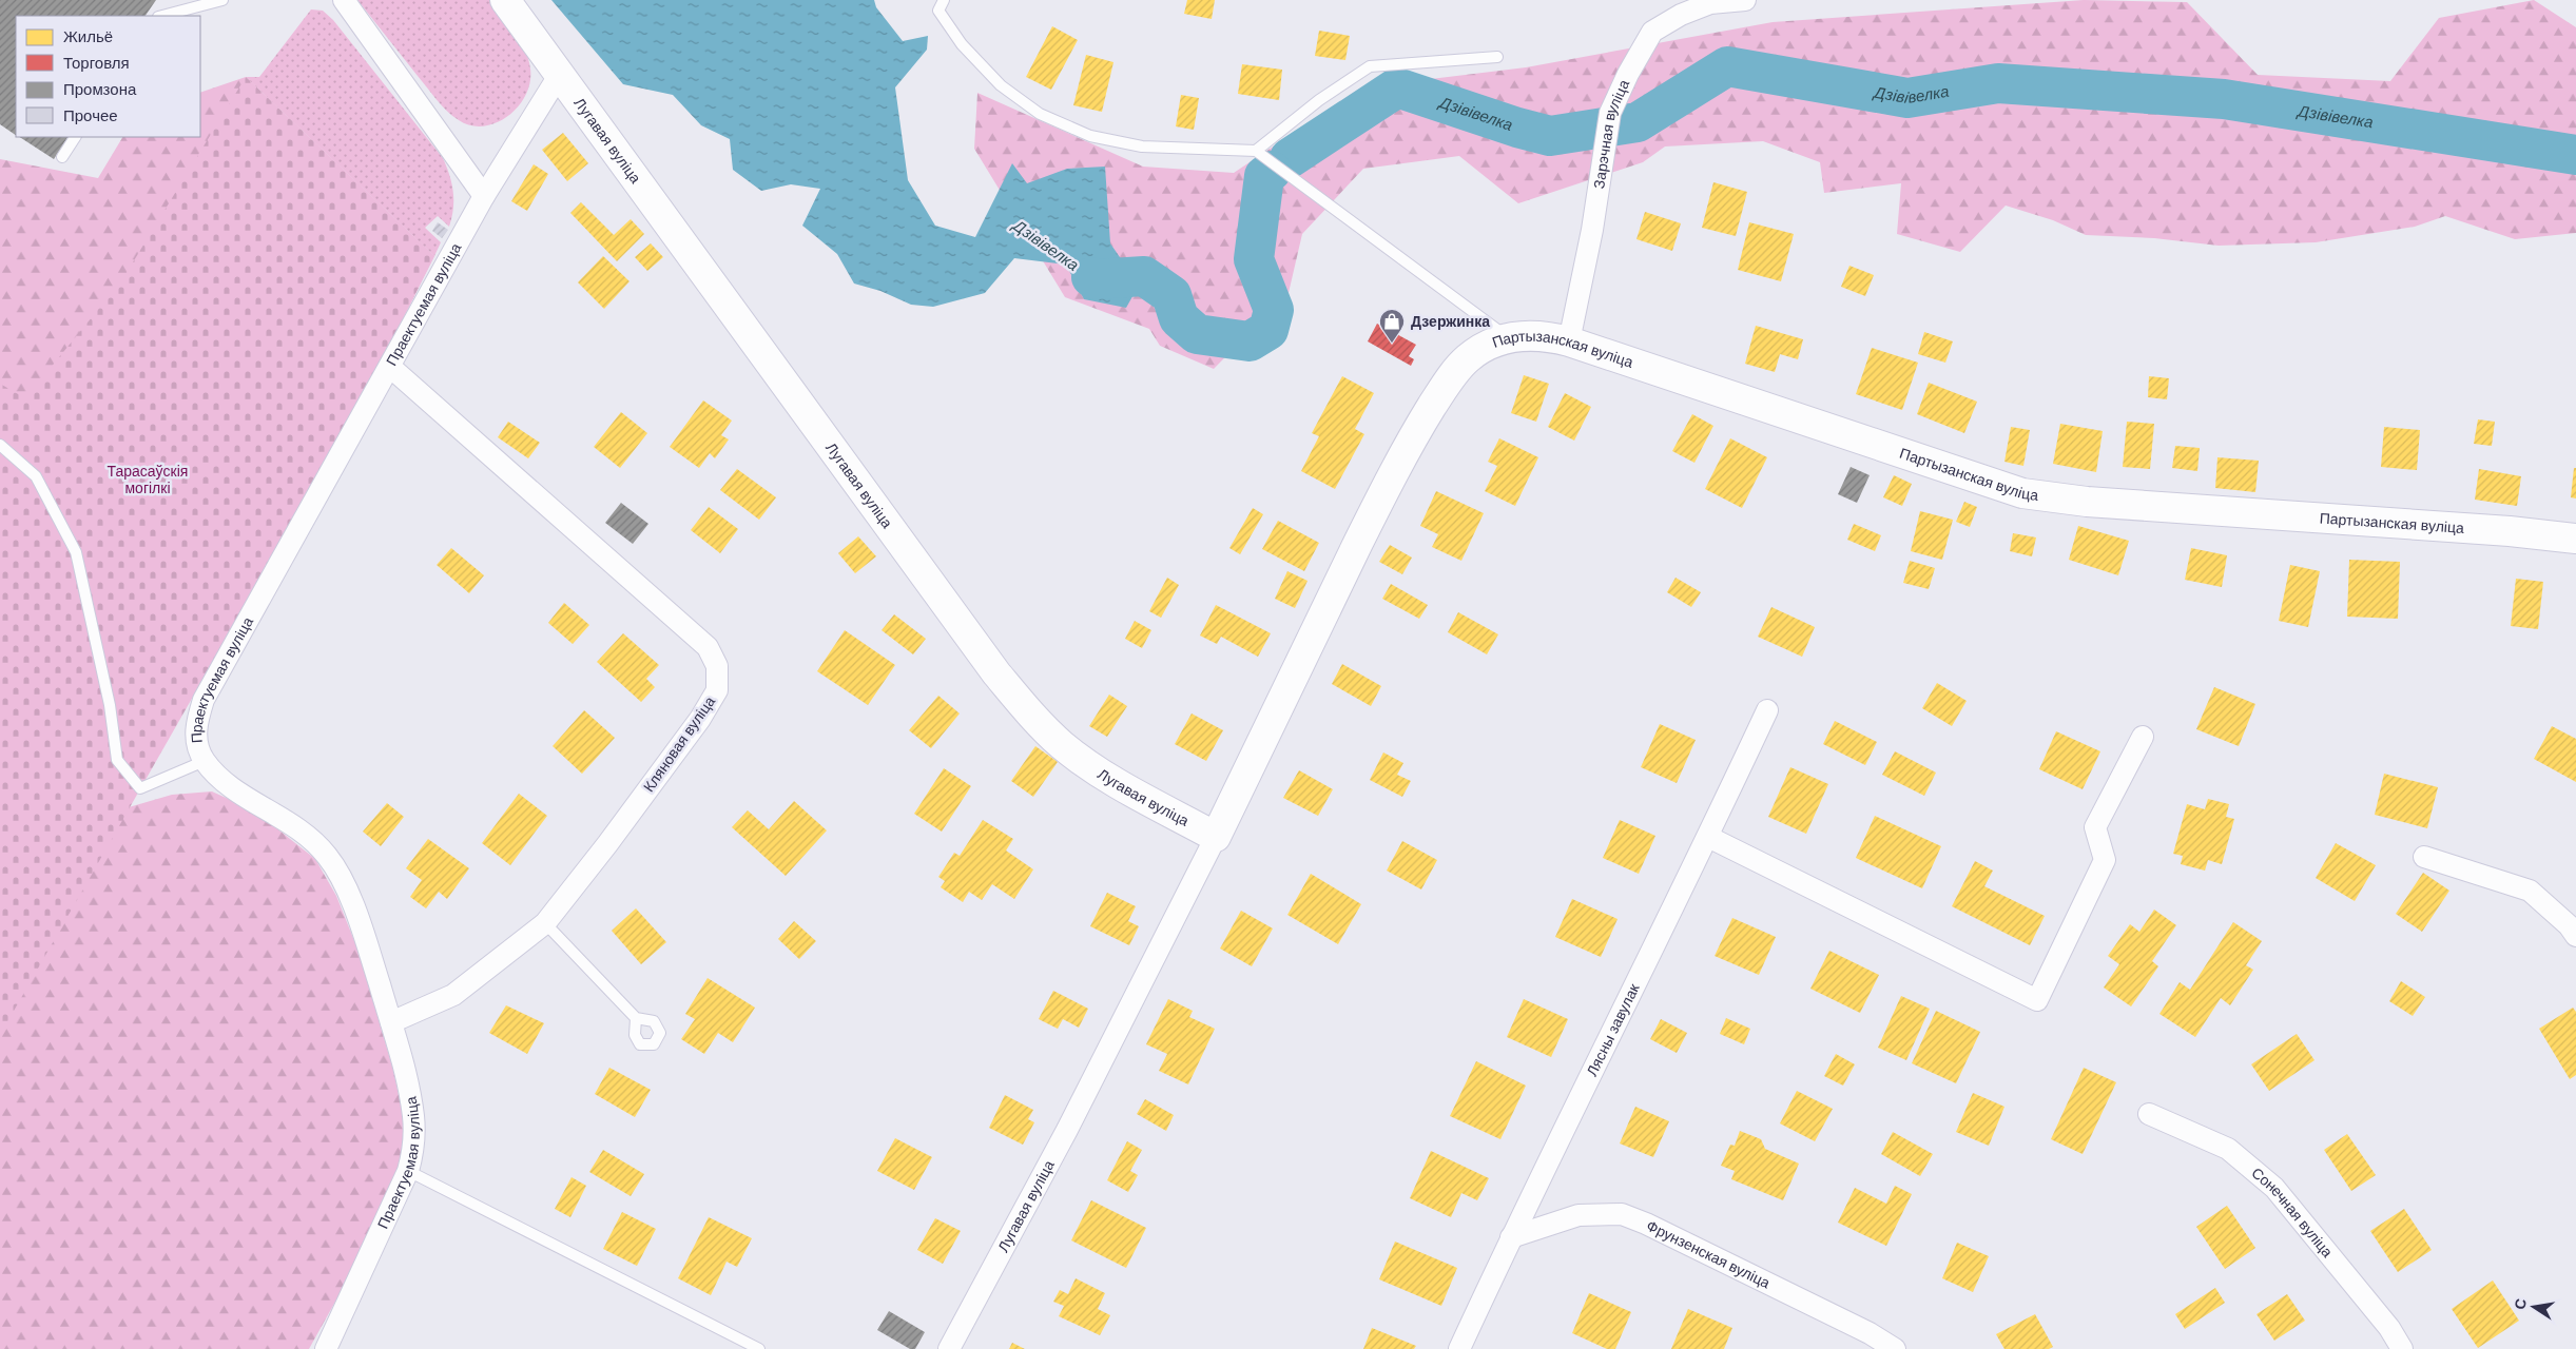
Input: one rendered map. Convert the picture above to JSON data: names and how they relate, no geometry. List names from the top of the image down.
{
  "streets": {
    "street": [
      "Зарэчная вуліца",
      "Лугавая вуліца",
      "Праектуемая вуліца",
      "Партызанская вуліца",
      "Кляновая вуліца",
      "Лясны завулак",
      "Сонечная вуліца",
      "Фрунзенская вуліца"
    ]
  },
  "crossings": [
    ["Зарэчная вуліца", "Партызанская вуліца"],
    ["Лугавая вуліца", "Праектуемая вуліца"],
    ["Лугавая вуліца", "Партызанская вуліца"],
    ["Праектуемая вуліца", "Кляновая вуліца"],
    ["Лясны завулак", "Фрунзенская вуліца"]
  ],
  "water": ["Дзівівелка"],
  "parks": ["Тарасаўскія могілкі"],
  "places": {
    "shop": ["Дзержинка"]
  },
  "legend": [
    "Жильё",
    "Торговля",
    "Промзона",
    "Прочее"
  ],
  "north": "left"
}
